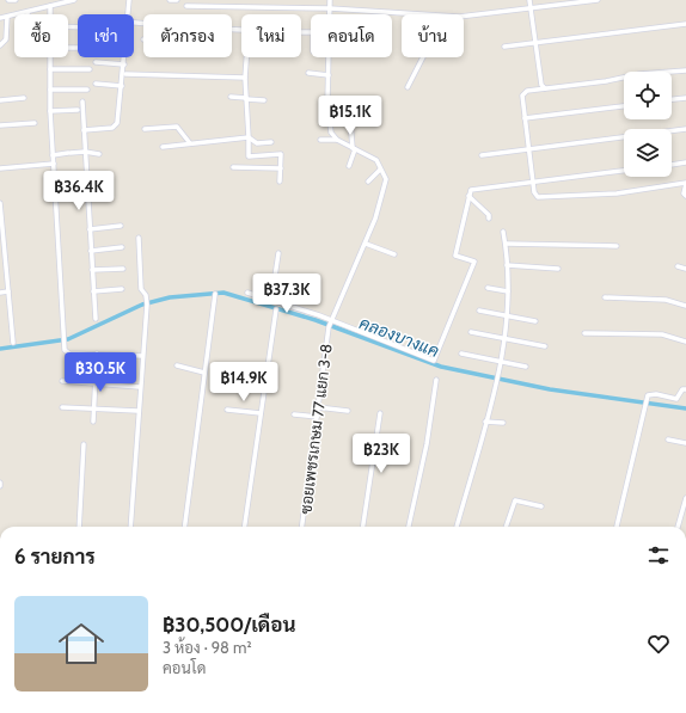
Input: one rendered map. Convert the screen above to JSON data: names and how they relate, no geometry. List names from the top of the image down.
{
  "streets": {
    "street": ["ซอยเพชรเกษม 77 แยก 3-8"]
  },
  "water": ["คลองบางแค"],
  "page": {
    "chip": [
      "ซื้อ",
      "เช่า",
      "ตัวกรอง",
      "ใหม่",
      "คอนโด",
      "บ้าน"
    ],
    "price": [
      "฿15.1K",
      "฿36.4K",
      "฿37.3K",
      "฿30.5K",
      "฿14.9K",
      "฿23K"
    ],
    "heading": "6 รายการ",
    "list": [
      {
        "name": "฿30,500/เดือน",
        "note": "3 ห้อง · 98 m² · คอนโด"
      }
    ]
  }
}
